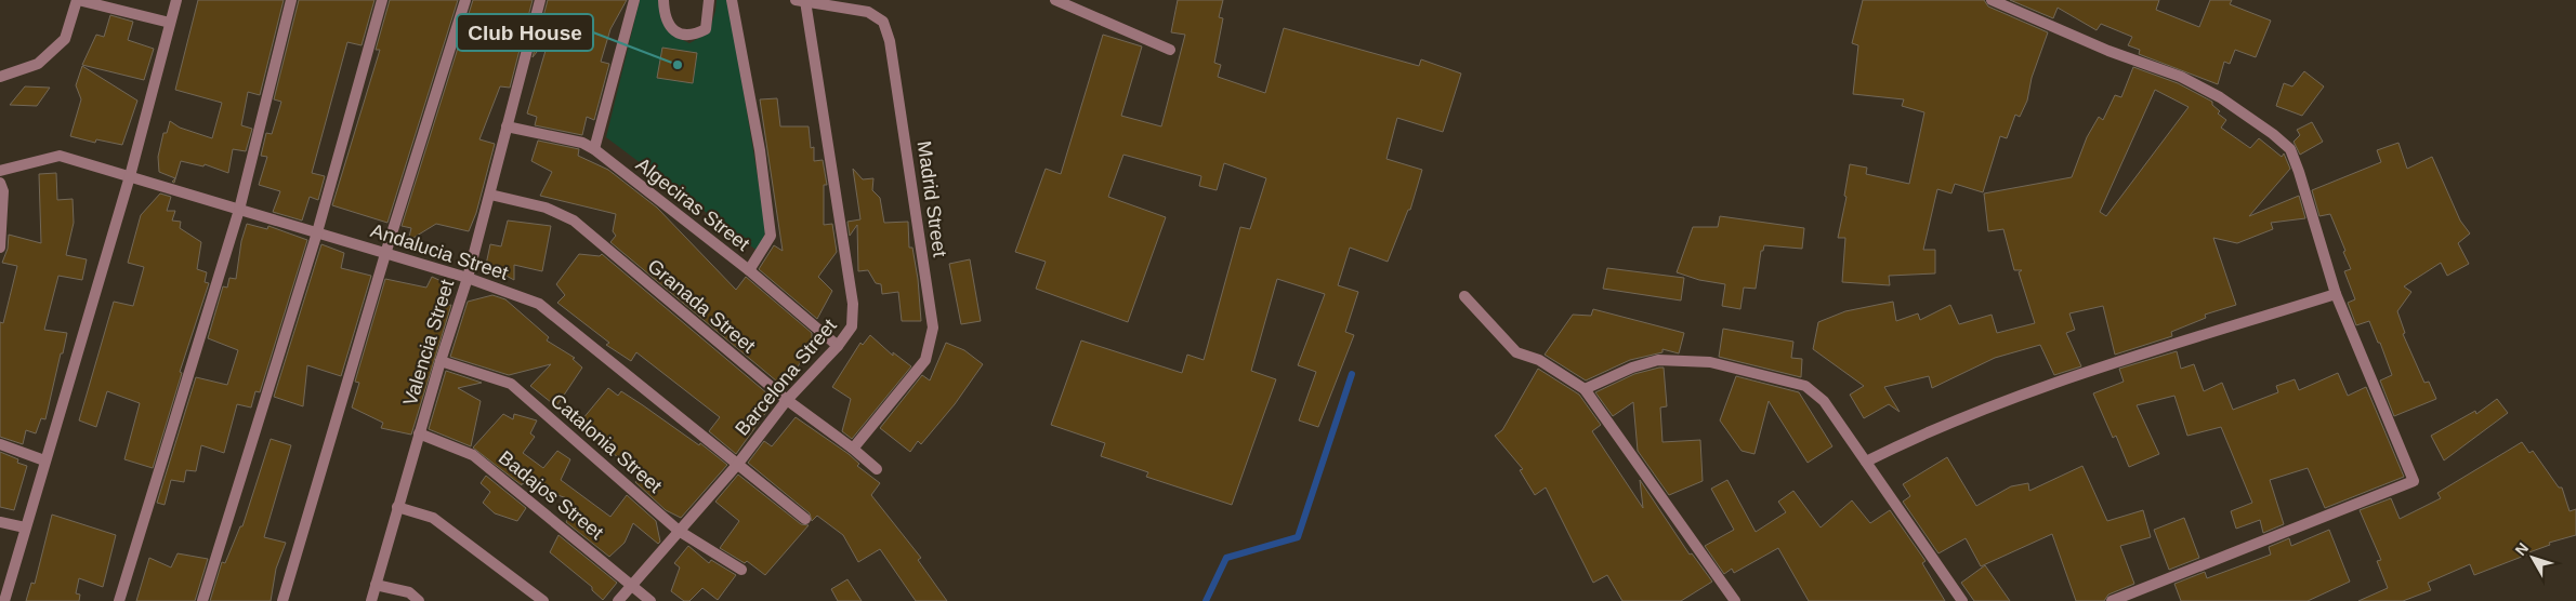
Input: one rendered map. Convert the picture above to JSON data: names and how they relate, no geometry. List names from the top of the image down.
{
  "streets": {
    "street": [
      "Madrid Street",
      "Algeciras Street",
      "Andalucia Street",
      "Granada Street",
      "Valencia Street",
      "Barcelona Street",
      "Catalonia Street",
      "Badajos Street"
    ]
  },
  "crossings": [
    ["Madrid Street", "Granada Street"],
    ["Madrid Street", "Barcelona Street"],
    ["Algeciras Street", "Valencia Street"],
    ["Algeciras Street", "Barcelona Street"],
    ["Andalucia Street", "Valencia Street"],
    ["Andalucia Street", "Barcelona Street"],
    ["Granada Street", "Valencia Street"],
    ["Granada Street", "Barcelona Street"],
    ["Valencia Street", "Catalonia Street"],
    ["Valencia Street", "Badajos Street"],
    ["Barcelona Street", "Catalonia Street"],
    ["Barcelona Street", "Badajos Street"]
  ],
  "places": ["Club House"],
  "north": "top left"
}
